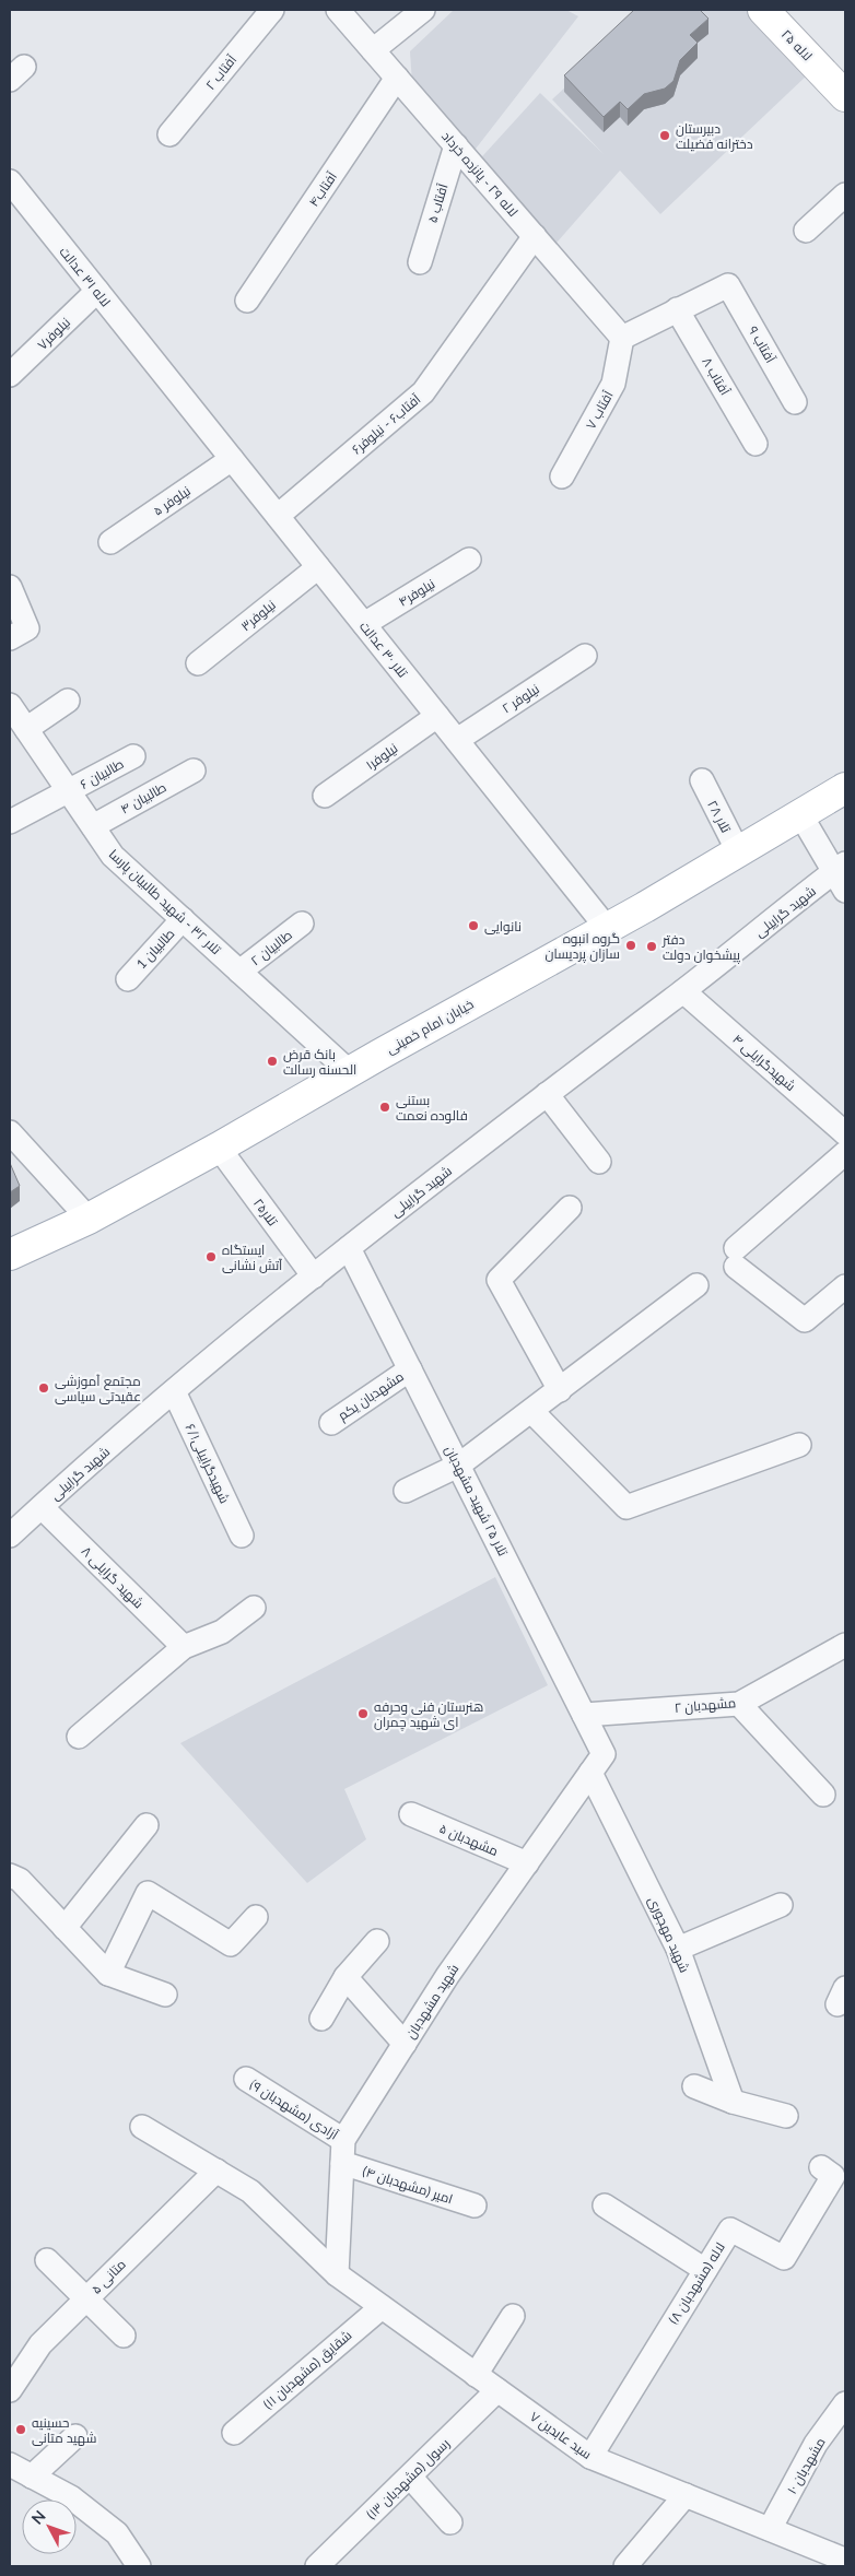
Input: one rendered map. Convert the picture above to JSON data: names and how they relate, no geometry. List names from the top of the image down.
{
  "streets": {
    "main road": ["لاله ۲۵", "خیابان امام خمینی"],
    "street": [
      "آفتاب ۲",
      "لاله ۲۹ - پانزده خرداد",
      "آفتاب۴",
      "آفتاب ۵",
      "لاله ۳۱ عدالت",
      "نیلوفر۷",
      "آفتاب ۹",
      "آفتاب ۸",
      "آفتاب ۷",
      "آفتاب۶ - نیلوفر۶",
      "نیلوفر ۵",
      "نیلوفر۴",
      "نیلوفر۳",
      "تلار ۳۰ عدالت",
      "نیلوفر ۲",
      "نیلوفر۱",
      "طالبیان ۶",
      "طالبیان ۴",
      "تلار ۲۸",
      "تلار ۳۲ - شهید طالبیان پارسا",
      "شهید گراییلی",
      "طالبیان ۲",
      "طالبیان 1",
      "شهیدگرایلی ۴",
      "تلار۲۵",
      "مشهدبان یکم",
      "شهیدگراییلی۶/۱",
      "تلار ۲۵ شهید مشهدبان",
      "شهید گرایلی ۸",
      "مشهدبان ۲",
      "مشهدبان ۵",
      "شهید مهجوری",
      "شهید مشهدبان",
      "آزادی (مشهدبان ۹)",
      "امیر (مشهدبان ۴)",
      "متانی ۵",
      "لاله (مشهدبان ۸)",
      "شقایق (مشهدبان ۱۱)",
      "سید عابدین ۷",
      "مشهدبان ۱۰",
      "رسول (مشهدبان ۱۳)"
    ]
  },
  "crossings": [
    ["لاله ۲۹ - پانزده خرداد", "آفتاب۴"],
    ["لاله ۲۹ - پانزده خرداد", "آفتاب ۵"],
    ["لاله ۲۹ - پانزده خرداد", "آفتاب ۷"],
    ["لاله ۲۹ - پانزده خرداد", "آفتاب۶ - نیلوفر۶"],
    ["لاله ۳۱ عدالت", "نیلوفر۷"],
    ["لاله ۳۱ عدالت", "تلار ۳۰ عدالت"],
    ["آفتاب ۹", "آفتاب ۸"],
    ["آفتاب۶ - نیلوفر۶", "تلار ۳۰ عدالت"],
    ["نیلوفر ۵", "تلار ۳۰ عدالت"],
    ["نیلوفر۴", "تلار ۳۰ عدالت"],
    ["نیلوفر۳", "تلار ۳۰ عدالت"],
    ["تلار ۳۰ عدالت", "نیلوفر ۲"],
    ["تلار ۳۰ عدالت", "نیلوفر۱"],
    ["تلار ۳۰ عدالت", "خیابان امام خمینی"],
    ["طالبیان ۶", "تلار ۳۲ - شهید طالبیان پارسا"],
    ["طالبیان ۴", "تلار ۳۲ - شهید طالبیان پارسا"],
    ["تلار ۲۸", "خیابان امام خمینی"],
    ["تلار ۳۲ - شهید طالبیان پارسا", "طالبیان ۲"],
    ["تلار ۳۲ - شهید طالبیان پارسا", "طالبیان 1"],
    ["تلار ۳۲ - شهید طالبیان پارسا", "خیابان امام خمینی"],
    ["شهید گراییلی", "شهیدگرایلی ۴"],
    ["شهید گراییلی", "تلار۲۵"],
    ["شهید گراییلی", "شهیدگراییلی۶/۱"],
    ["شهید گراییلی", "تلار ۲۵ شهید مشهدبان"],
    ["شهید گراییلی", "شهید گرایلی ۸"],
    ["خیابان امام خمینی", "تلار۲۵"],
    ["مشهدبان یکم", "تلار ۲۵ شهید مشهدبان"],
    ["تلار ۲۵ شهید مشهدبان", "مشهدبان ۲"],
    ["تلار ۲۵ شهید مشهدبان", "شهید مهجوری"],
    ["تلار ۲۵ شهید مشهدبان", "شهید مشهدبان"],
    ["مشهدبان ۵", "شهید مشهدبان"],
    ["شهید مهجوری", "شهید مشهدبان"],
    ["شهید مشهدبان", "آزادی (مشهدبان ۹)"],
    ["شهید مشهدبان", "امیر (مشهدبان ۴)"],
    ["شهید مشهدبان", "سید عابدین ۷"],
    ["متانی ۵", "سید عابدین ۷"],
    ["لاله (مشهدبان ۸)", "سید عابدین ۷"],
    ["شقایق (مشهدبان ۱۱)", "سید عابدین ۷"],
    ["سید عابدین ۷", "مشهدبان ۱۰"],
    ["سید عابدین ۷", "رسول (مشهدبان ۱۳)"]
  ],
  "places": [
    "دبیرستان دخترانه فضیلت",
    "نانوایی",
    "گروه انبوه سازان پردیسان",
    "دفتر پیشخوان دولت",
    "بانک قرض الحسنه رسالت",
    "بستنی فالوده نعمت",
    "ایستگاه آتش نشانی",
    "مجتمع آموزشی عقیدتی سیاسی",
    "هنرستان فنی وحرفه ای شهید چمران",
    "حسینیه شهید متانی"
  ],
  "north": "top left"
}
